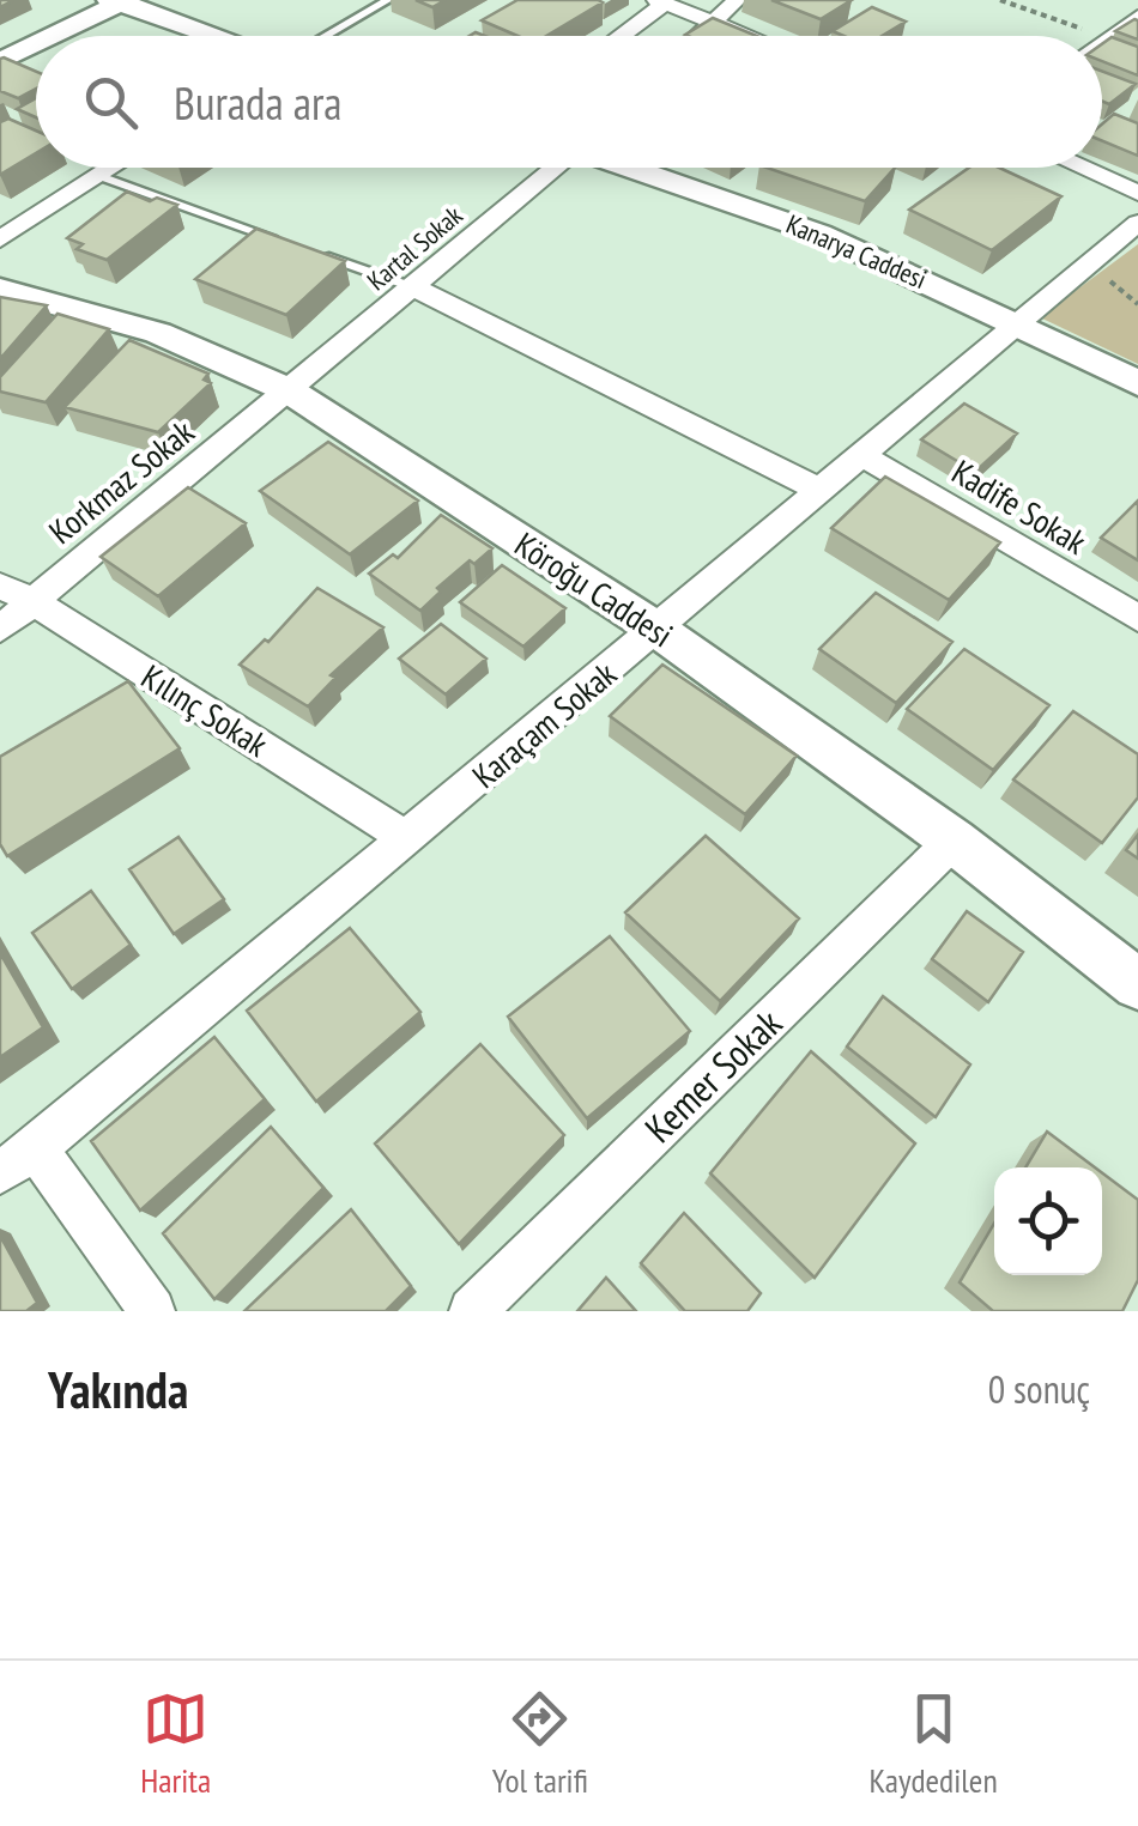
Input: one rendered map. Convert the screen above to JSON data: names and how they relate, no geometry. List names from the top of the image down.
{
  "streets": {
    "street": [
      "Kartal Sokak",
      "Kanarya Caddesi",
      "Korkmaz Sokak",
      "Kadife Sokak",
      "Köroğu Caddesi",
      "Kılınç Sokak",
      "Karaçam Sokak",
      "Kemer Sokak"
    ]
  },
  "crossings": [
    ["Kartal Sokak", "Korkmaz Sokak"],
    ["Kartal Sokak", "Köroğu Caddesi"],
    ["Kanarya Caddesi", "Karaçam Sokak"],
    ["Korkmaz Sokak", "Köroğu Caddesi"],
    ["Korkmaz Sokak", "Kılınç Sokak"],
    ["Kadife Sokak", "Karaçam Sokak"],
    ["Köroğu Caddesi", "Karaçam Sokak"],
    ["Köroğu Caddesi", "Kemer Sokak"],
    ["Kılınç Sokak", "Karaçam Sokak"]
  ],
  "page": {
    "search": "Burada ara",
    "heading": ["Yakında", "0 sonuç"],
    "nav": ["Harita", "Yol tarifi", "Kaydedilen"]
  }
}
